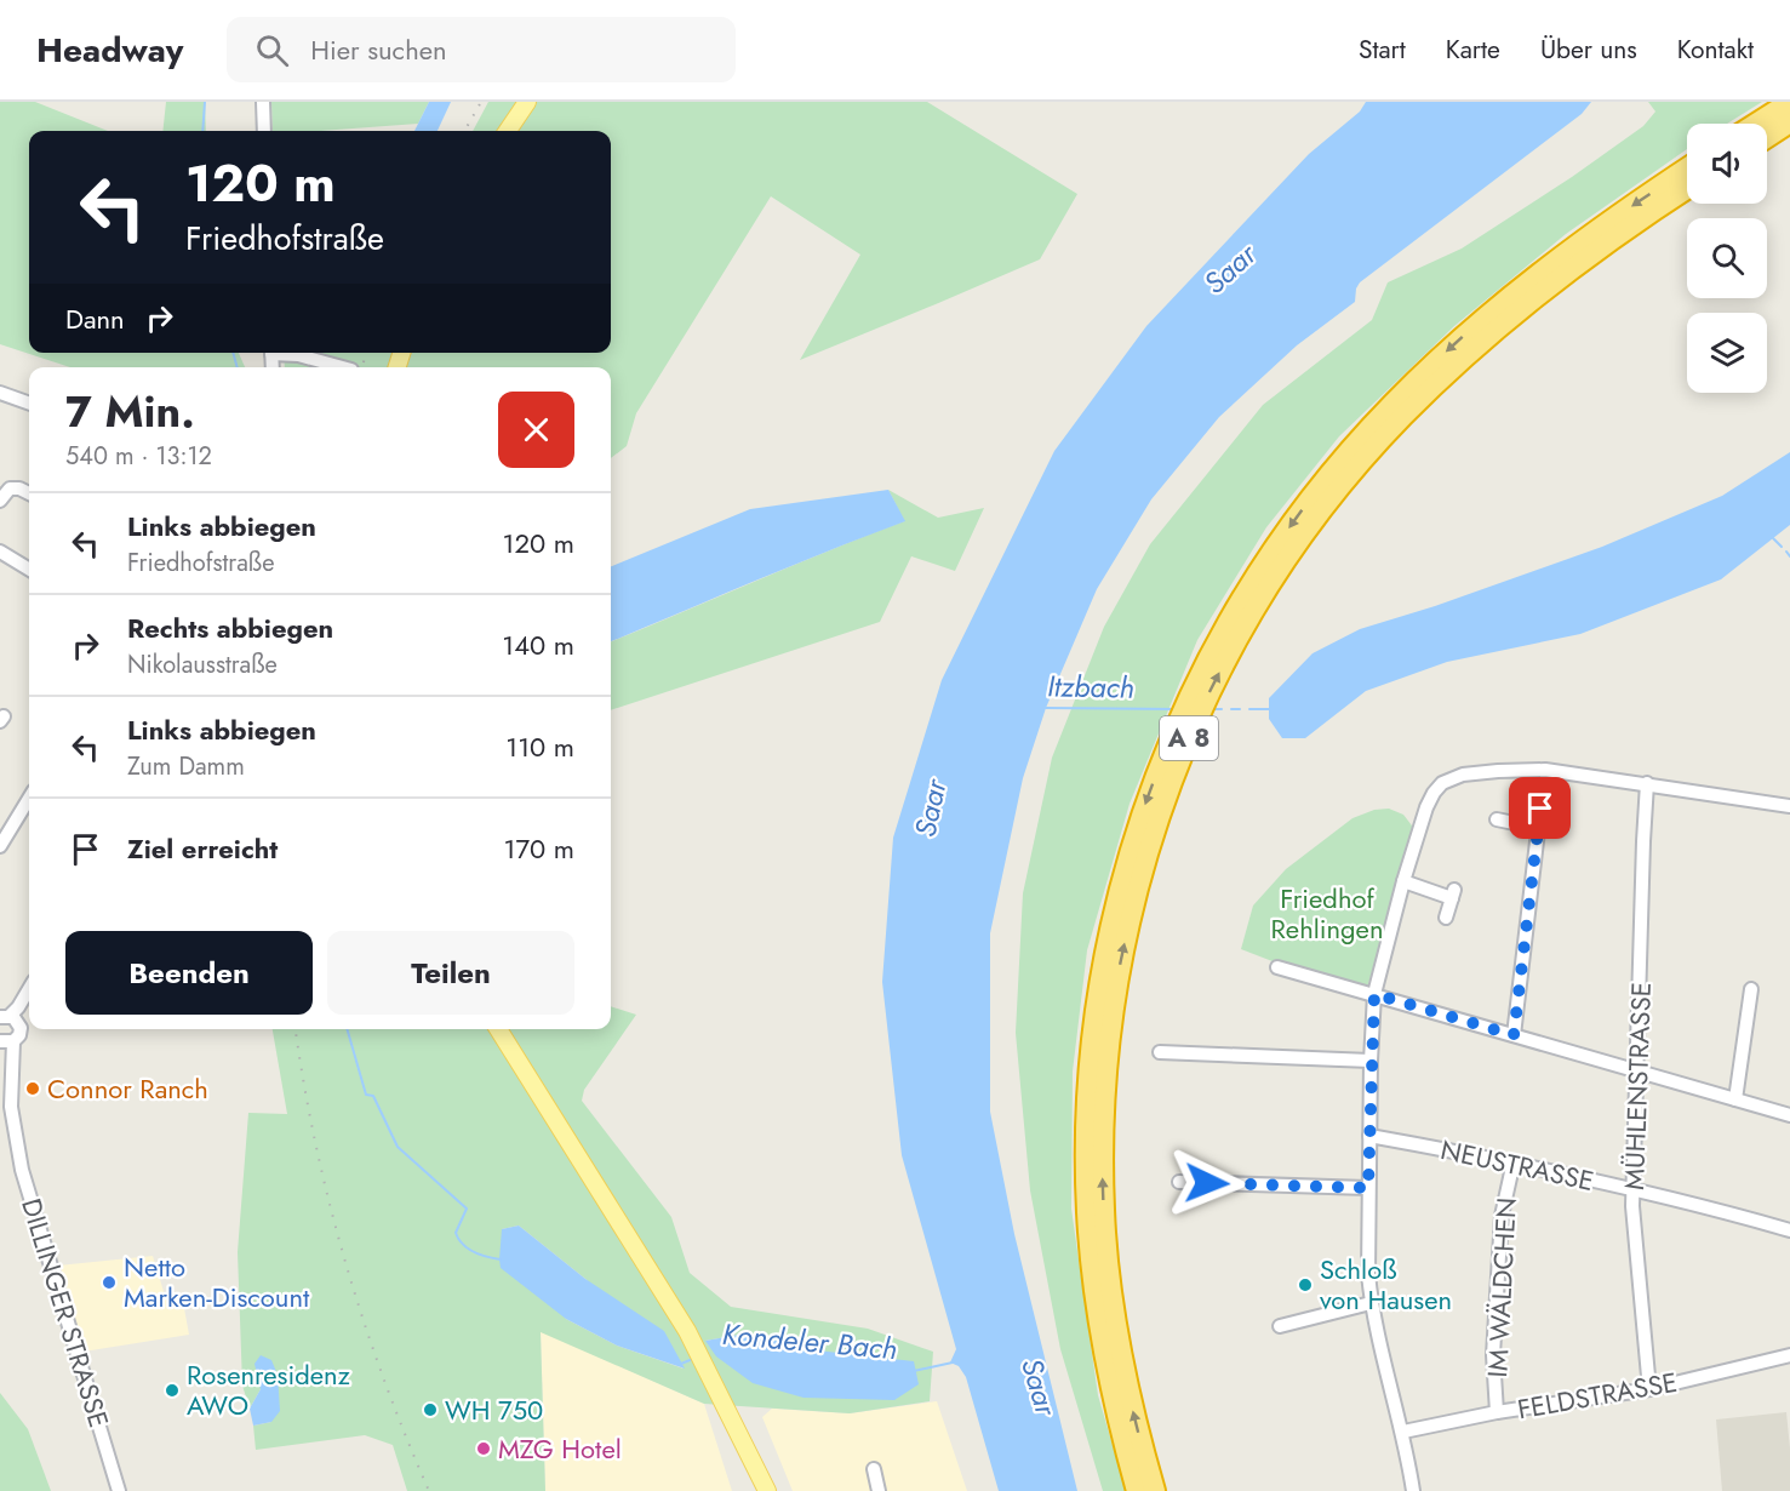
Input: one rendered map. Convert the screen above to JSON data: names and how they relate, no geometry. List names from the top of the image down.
{
  "streets": {
    "highway": ["A 8"],
    "street": [
      "MÜHLENSTRASSE",
      "NEUSTRASSE",
      "IM WÄLDCHEN",
      "DILLINGER STRASSE",
      "FELDSTRASSE"
    ]
  },
  "crossings": [
    ["MÜHLENSTRASSE", "NEUSTRASSE"],
    ["MÜHLENSTRASSE", "FELDSTRASSE"],
    ["NEUSTRASSE", "IM WÄLDCHEN"],
    ["IM WÄLDCHEN", "FELDSTRASSE"]
  ],
  "water": ["Saar", "Itzbach", "Kondeler Bach"],
  "parks": ["Friedhof Rehlingen"],
  "places": [
    "Connor Ranch",
    "Netto Marken-Discount",
    "Schloß von Hausen",
    "Rosenresidenz AWO",
    "WH 750",
    "MZG Hotel"
  ],
  "page": {
    "header": "Headway",
    "search": "Hier suchen",
    "nav": [
      "Start",
      "Karte",
      "Über uns",
      "Kontakt"
    ],
    "turn": ["120 m", "Friedhofstraße"],
    "then": "Dann",
    "heading": ["7 Min.", "540 m · 13:12"],
    "list": [
      {
        "name": "Links abbiegen",
        "note": "Friedhofstraße",
        "value": "120 m"
      },
      {
        "name": "Rechts abbiegen",
        "note": "Nikolausstraße",
        "value": "140 m"
      },
      {
        "name": "Links abbiegen",
        "note": "Zum Damm",
        "value": "110 m"
      },
      {
        "name": "Ziel erreicht",
        "value": "170 m"
      }
    ],
    "buttons": ["Beenden", "Teilen"]
  }
}
